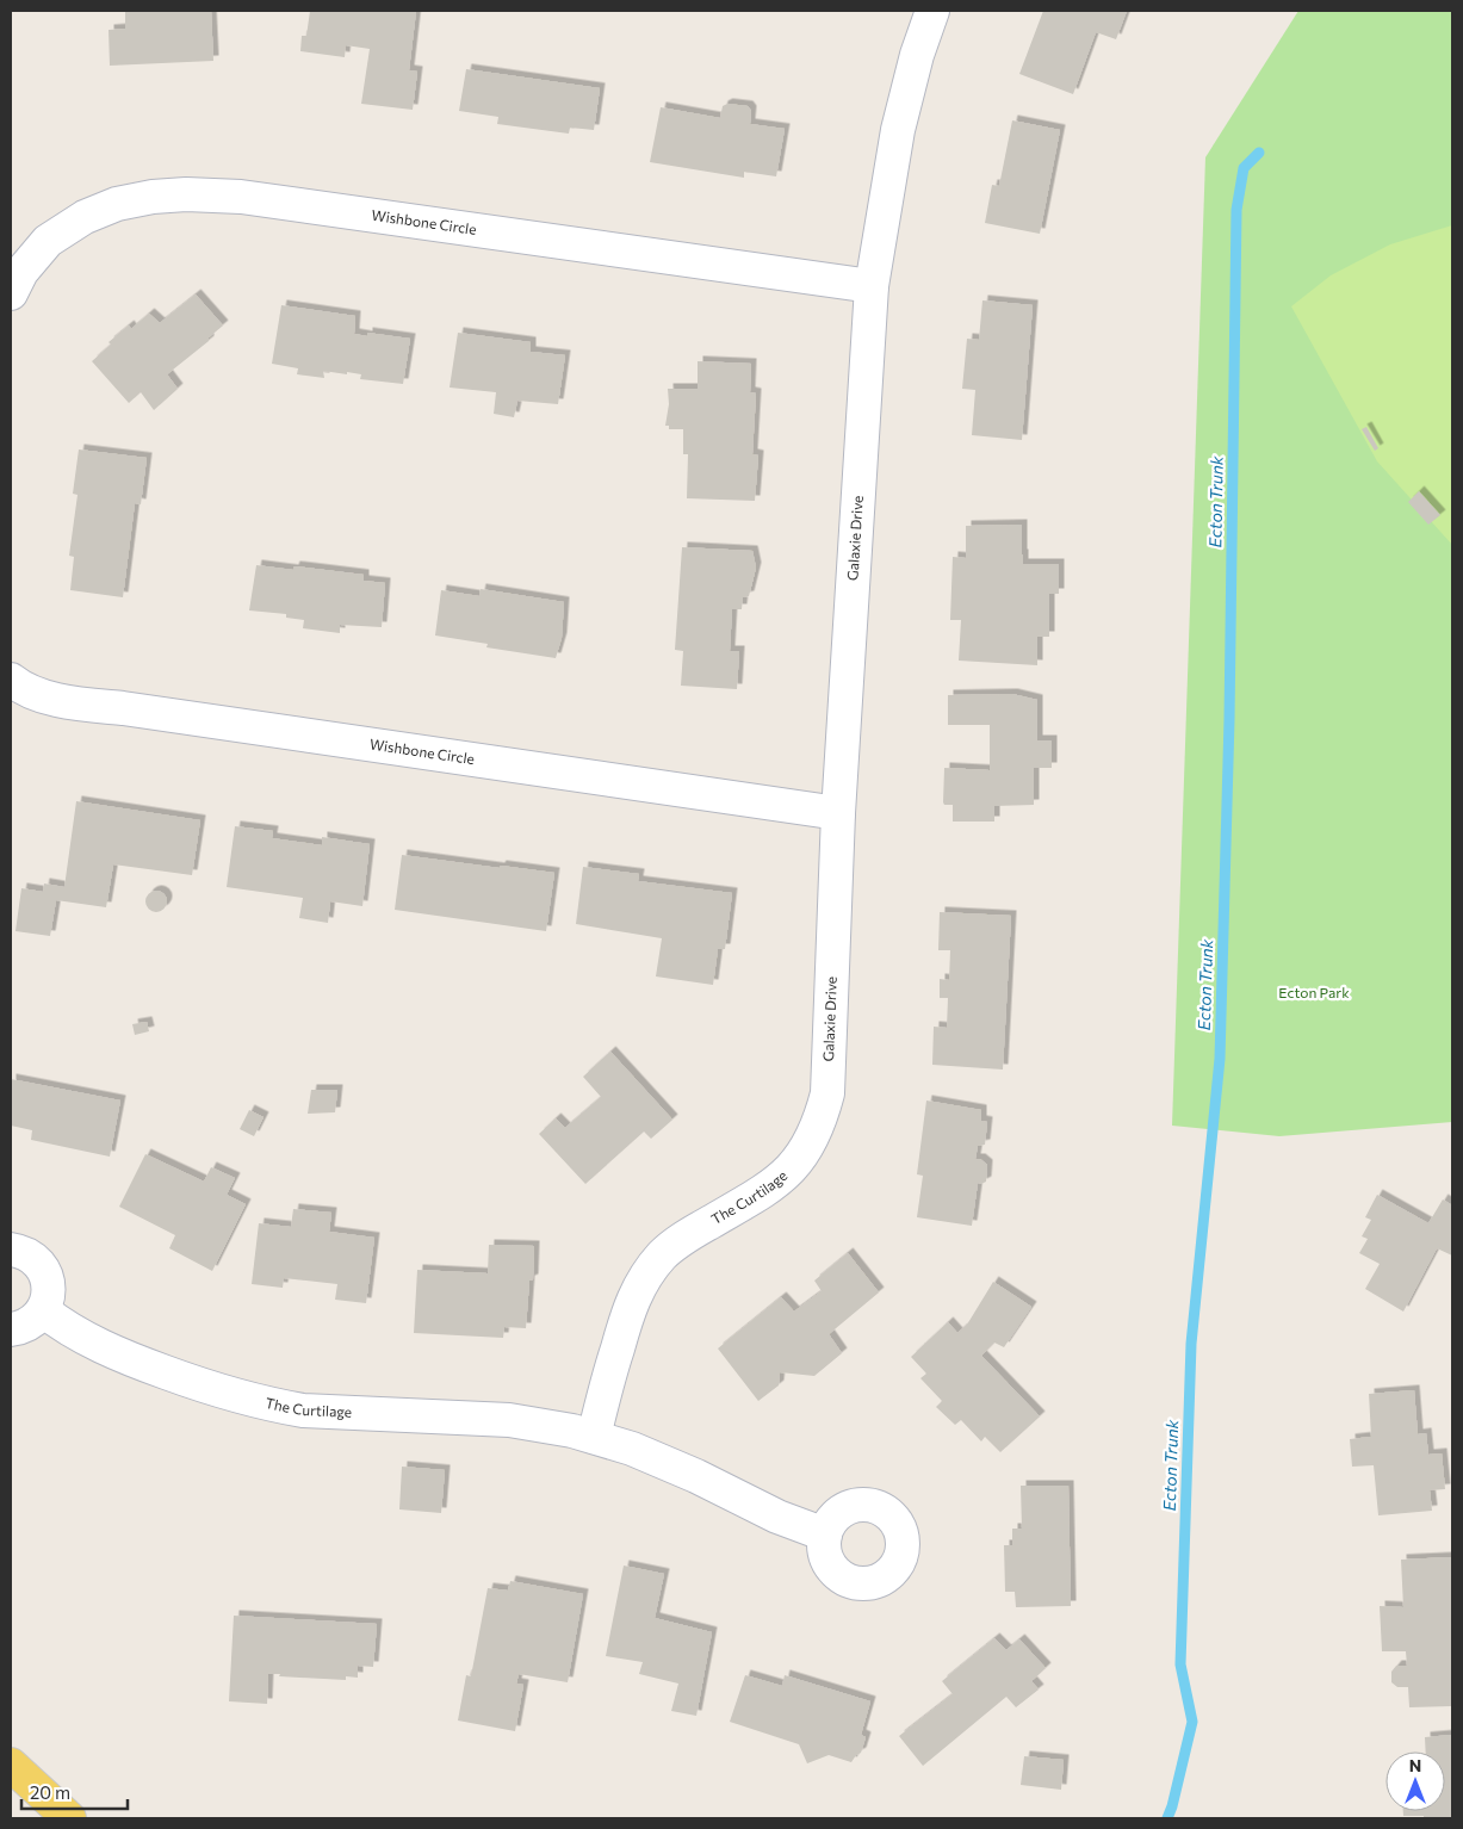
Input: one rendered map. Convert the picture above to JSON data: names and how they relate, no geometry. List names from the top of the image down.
{
  "streets": {
    "street": ["Wishbone Circle", "Galaxie Drive", "The Curtilage"]
  },
  "crossings": [
    ["Wishbone Circle", "Galaxie Drive"],
    ["Galaxie Drive", "The Curtilage"]
  ],
  "water": ["Ecton Trunk"],
  "parks": ["Ecton Park"],
  "scale_bar": "20 m",
  "north": "top"
}
